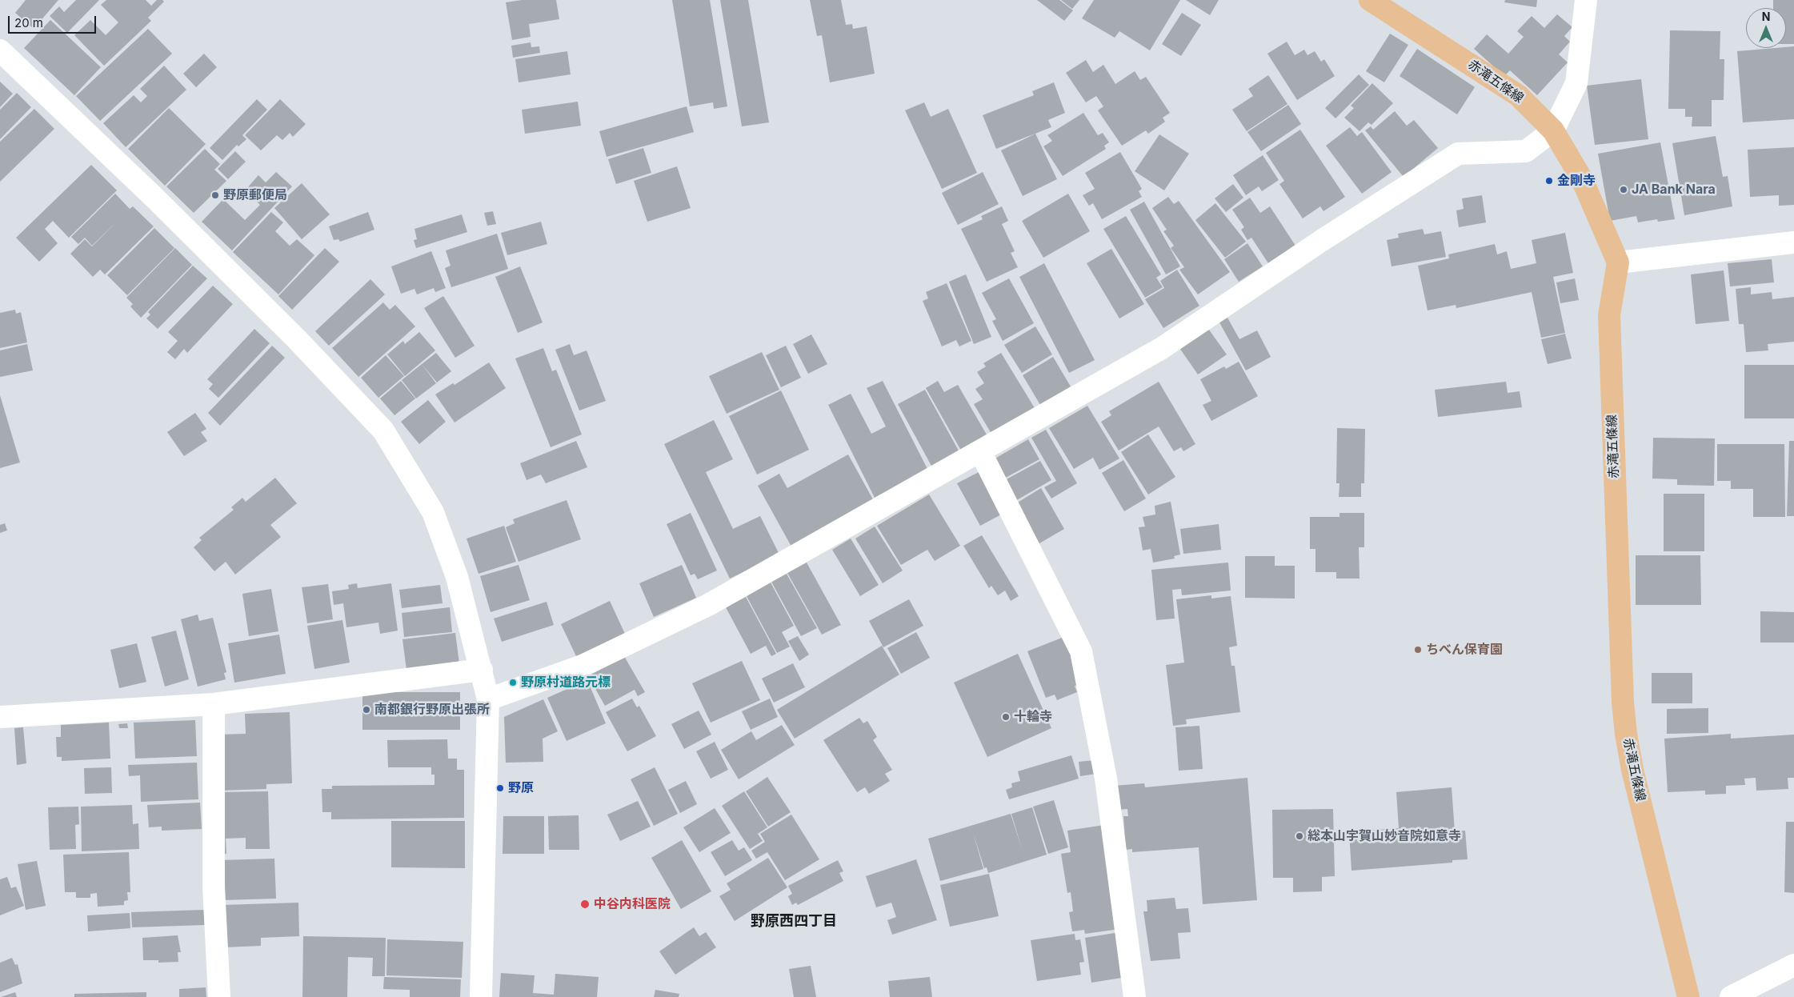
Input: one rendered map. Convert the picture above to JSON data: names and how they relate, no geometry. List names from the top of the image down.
{
  "streets": {
    "main road": ["赤滝五條線"]
  },
  "districts": ["野原西四丁目"],
  "places": [
    "金剛寺",
    "JA Bank Nara",
    "野原郵便局",
    "ちべん保育園",
    "野原村道路元標",
    "南都銀行野原出張所",
    "十輪寺",
    "野原",
    "総本山宇賀山妙音院如意寺",
    "中谷内科医院"
  ],
  "scale_bar": "20 m",
  "north": "top"
}
